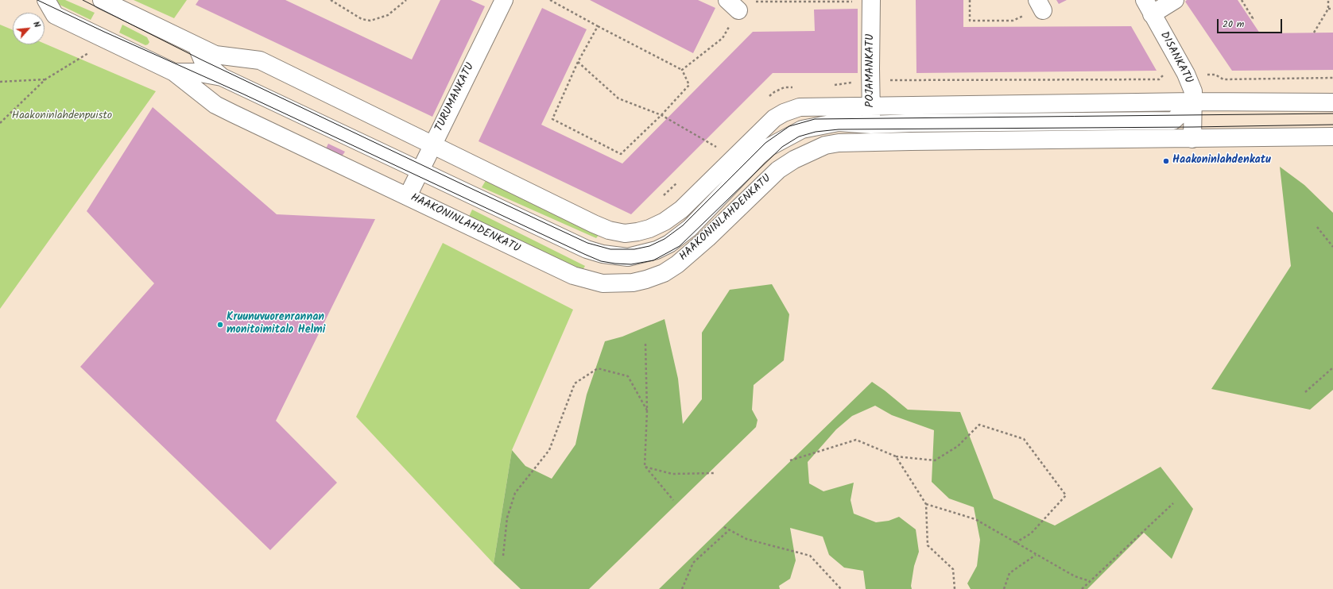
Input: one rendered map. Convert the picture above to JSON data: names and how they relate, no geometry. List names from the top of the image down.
{
  "streets": {
    "street": [
      "DISANKATU",
      "POJAMANKATU",
      "TURUMANKATU",
      "HAAKONINLAHDENKATU"
    ]
  },
  "crossings": [
    ["DISANKATU", "HAAKONINLAHDENKATU"],
    ["POJAMANKATU", "HAAKONINLAHDENKATU"],
    ["TURUMANKATU", "HAAKONINLAHDENKATU"]
  ],
  "parks": ["Haakoninlahdenpuisto"],
  "places": ["Haakoninlahdenkatu", "Kruunuvuorenrannan monitoimitalo Helmi"],
  "scale_bar": "20 m",
  "north": "top right"
}
